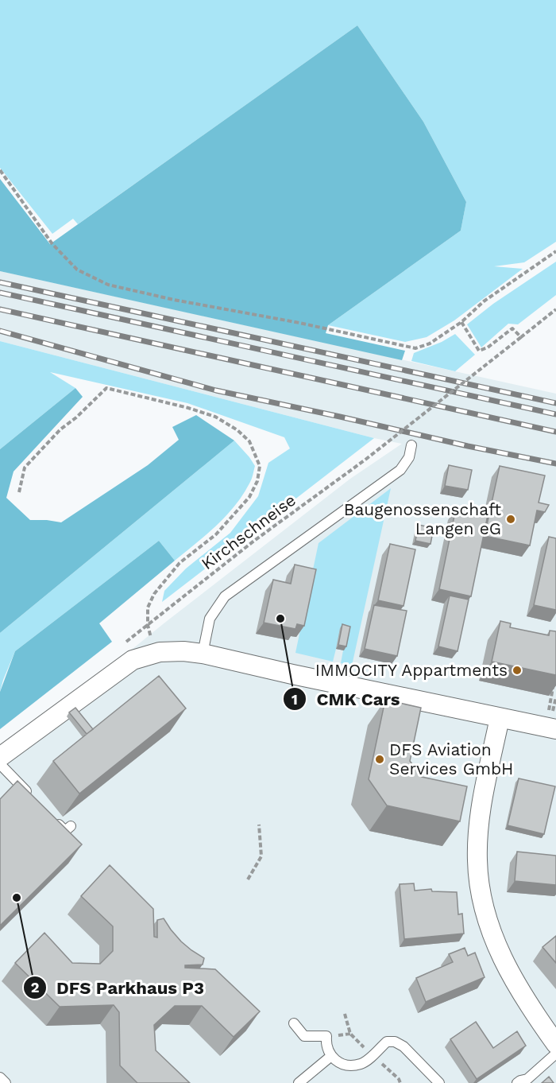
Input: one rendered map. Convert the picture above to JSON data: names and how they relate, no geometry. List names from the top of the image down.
{
  "streets": {
    "path": ["Kirchschneise"]
  },
  "places": [
    "Baugenossenschaft Langen eG",
    "CMK Cars",
    "IMMOCITY Appartments",
    "DFS Aviation Services GmbH",
    "DFS Parkhaus P3"
  ]
}
